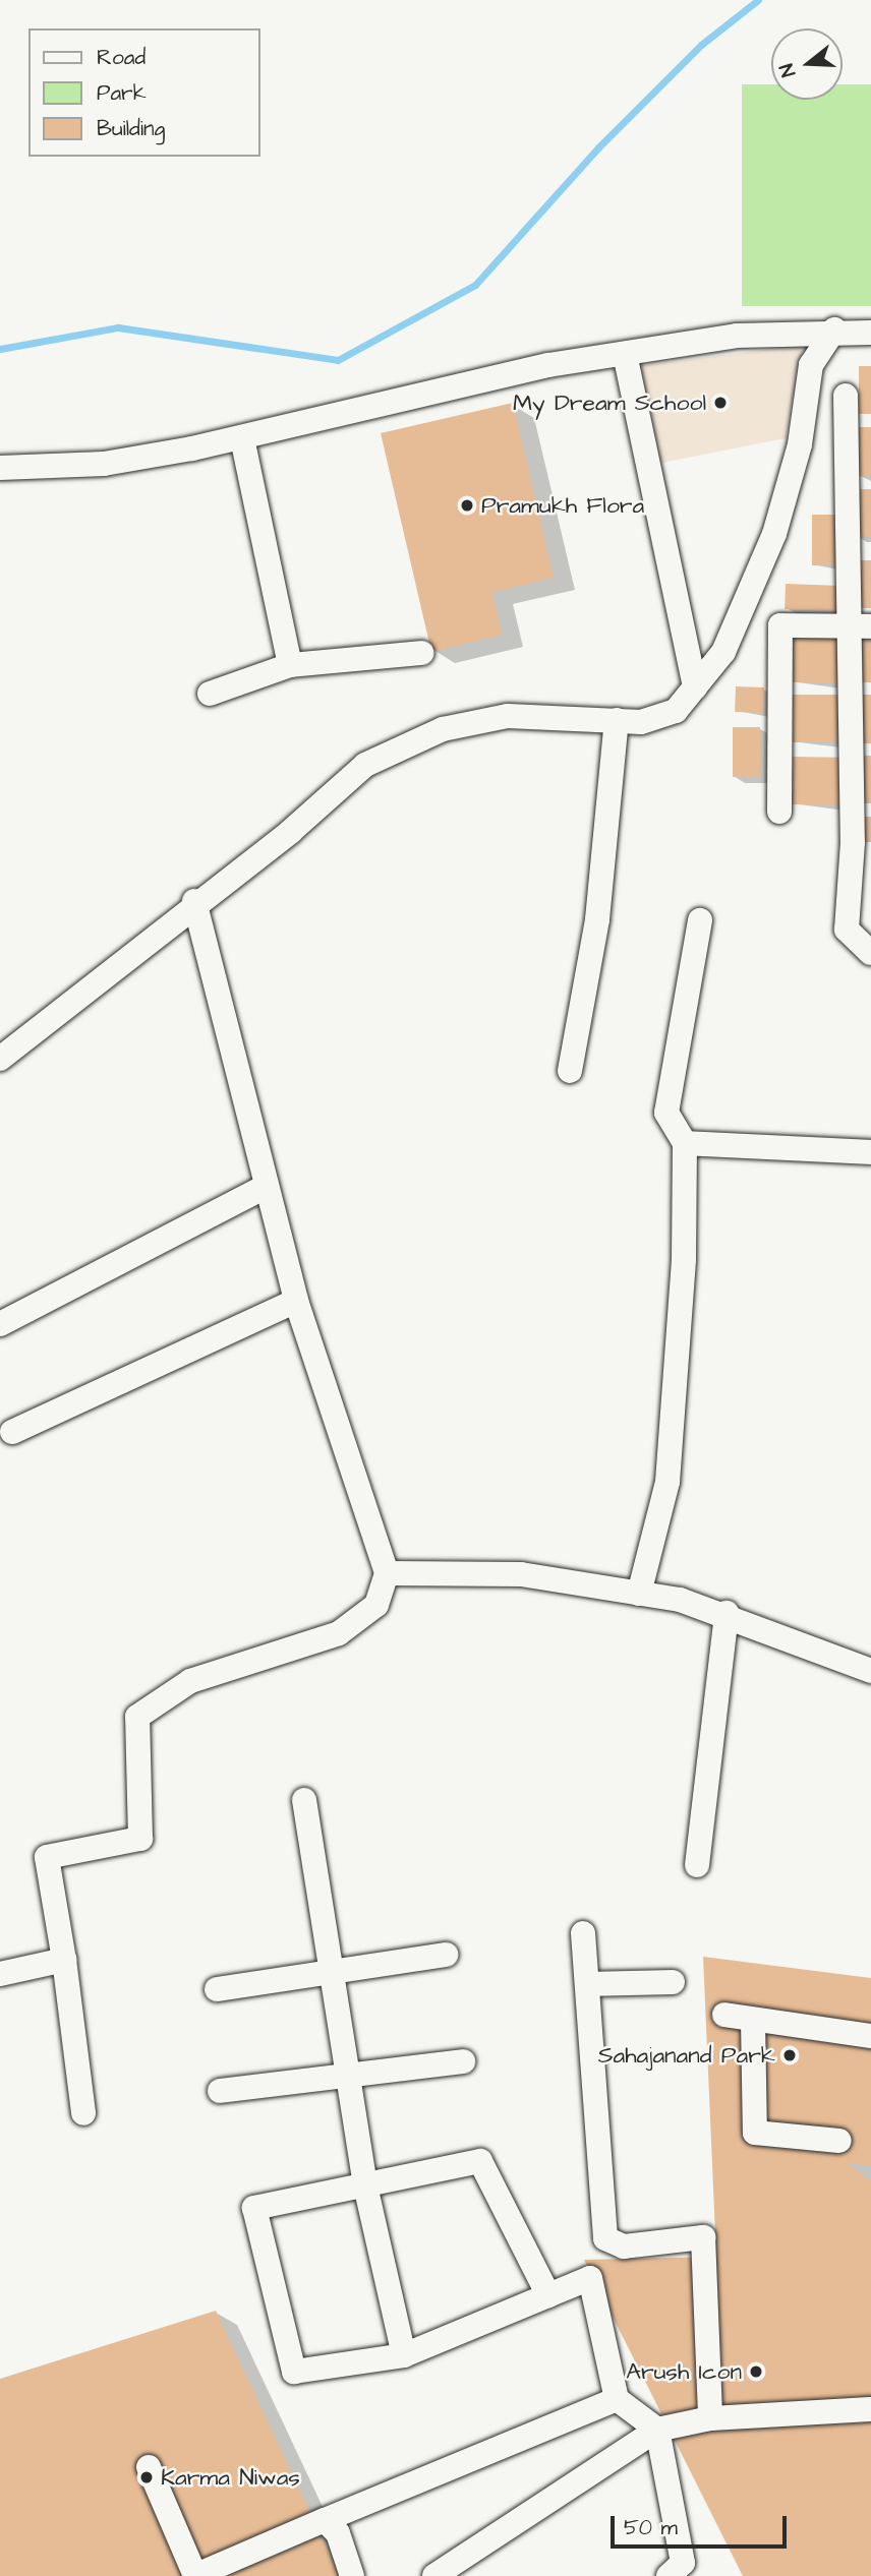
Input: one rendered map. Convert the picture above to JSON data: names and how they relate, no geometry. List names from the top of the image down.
{
  "places": [
    "My Dream School",
    "Pramukh Flora",
    "Sahajanand Park",
    "Arush Icon",
    "Karma Niwas"
  ],
  "legend": ["Road", "Park", "Building"],
  "scale_bar": "50 m",
  "north": "left"
}
